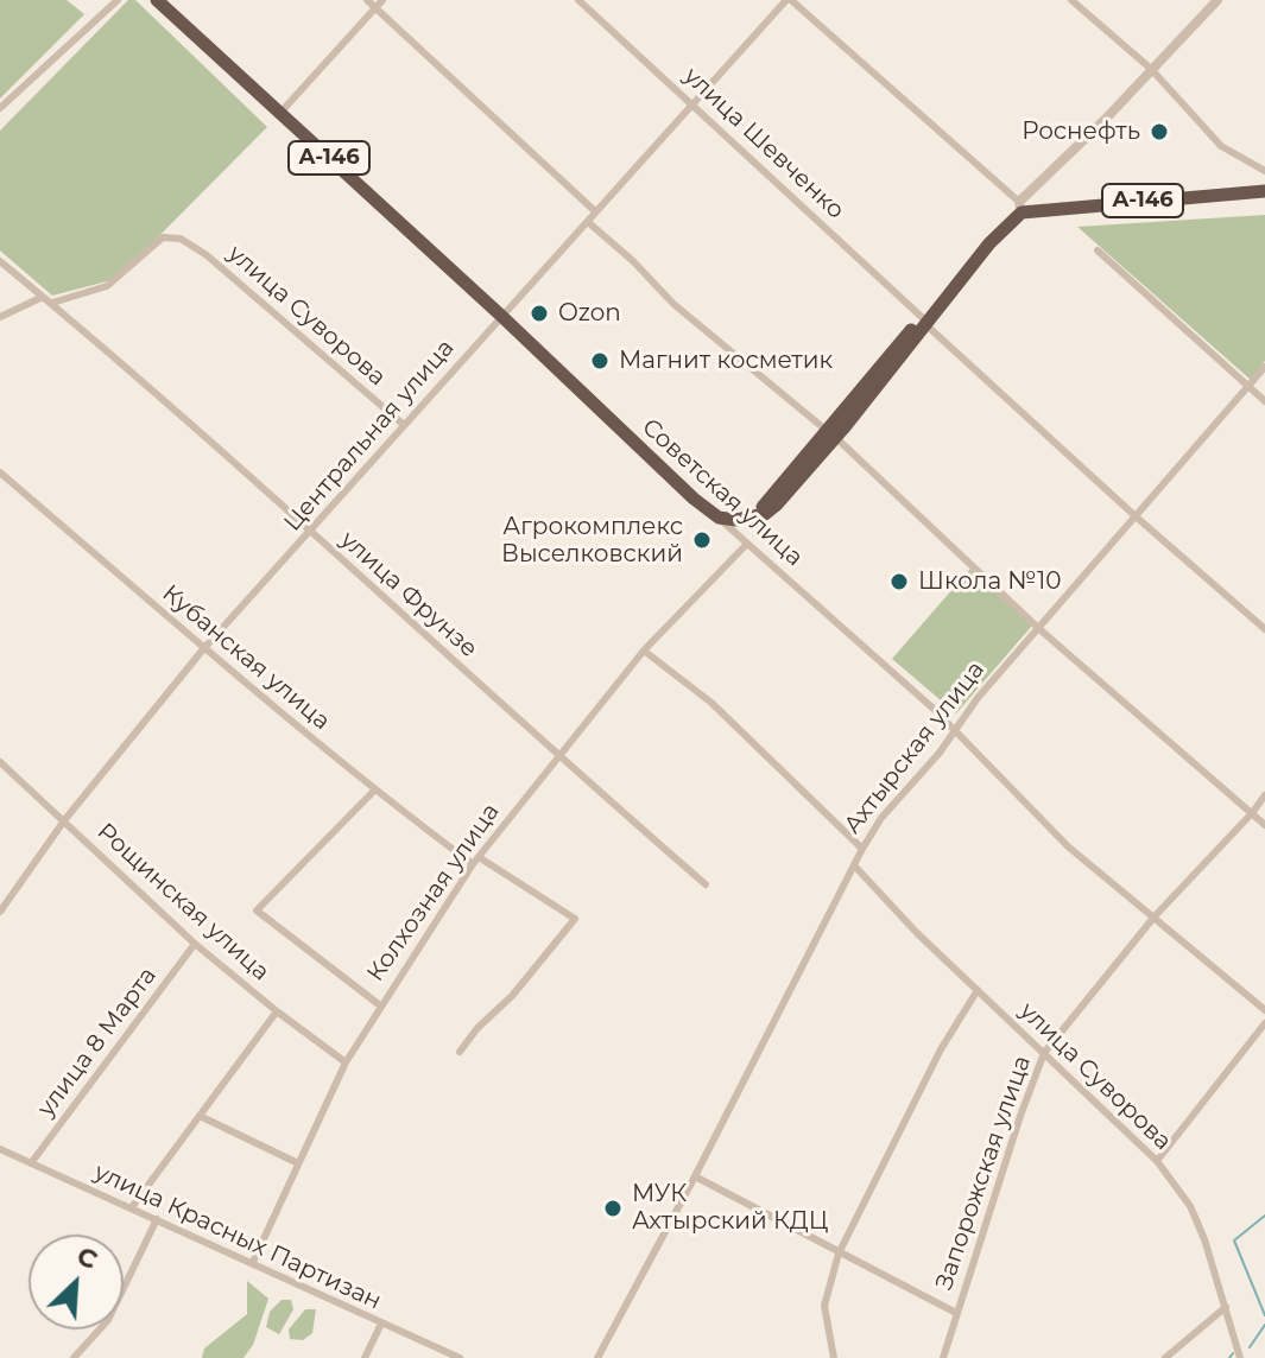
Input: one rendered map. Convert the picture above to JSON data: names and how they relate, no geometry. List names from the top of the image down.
{
  "streets": {
    "highway": ["А-146", "Советская улица"],
    "street": [
      "улица Шевченко",
      "улица Суворова",
      "Центральная улица",
      "улица Фрунзе",
      "Кубанская улица",
      "Ахтырская улица",
      "Колхозная улица",
      "Рощинская улица",
      "улица 8 Марта",
      "Запорожская улица",
      "улица Красных Партизан"
    ]
  },
  "crossings": [
    ["улица Шевченко", "Центральная улица"],
    ["улица Шевченко", "Ахтырская улица"],
    ["улица Суворова", "Центральная улица"],
    ["улица Суворова", "улица Фрунзе"],
    ["улица Суворова", "Ахтырская улица"],
    ["улица Суворова", "Запорожская улица"],
    ["Центральная улица", "Советская улица"],
    ["Центральная улица", "улица Фрунзе"],
    ["Центральная улица", "Кубанская улица"],
    ["Центральная улица", "Рощинская улица"],
    ["Советская улица", "Ахтырская улица"],
    ["Советская улица", "Колхозная улица"],
    ["Советская улица", "Запорожская улица"],
    ["улица Фрунзе", "Колхозная улица"],
    ["Кубанская улица", "Колхозная улица"],
    ["Кубанская улица", "Рощинская улица"],
    ["Колхозная улица", "Рощинская улица"],
    ["Колхозная улица", "улица Красных Партизан"],
    ["Рощинская улица", "улица 8 Марта"],
    ["улица 8 Марта", "улица Красных Партизан"]
  ],
  "places": [
    "Роснефть",
    "Ozon",
    "Магнит косметик",
    "Агрокомплекс Выселковский",
    "Школа №10",
    "МУК Ахтырский КДЦ"
  ],
  "north": "top right"
}
